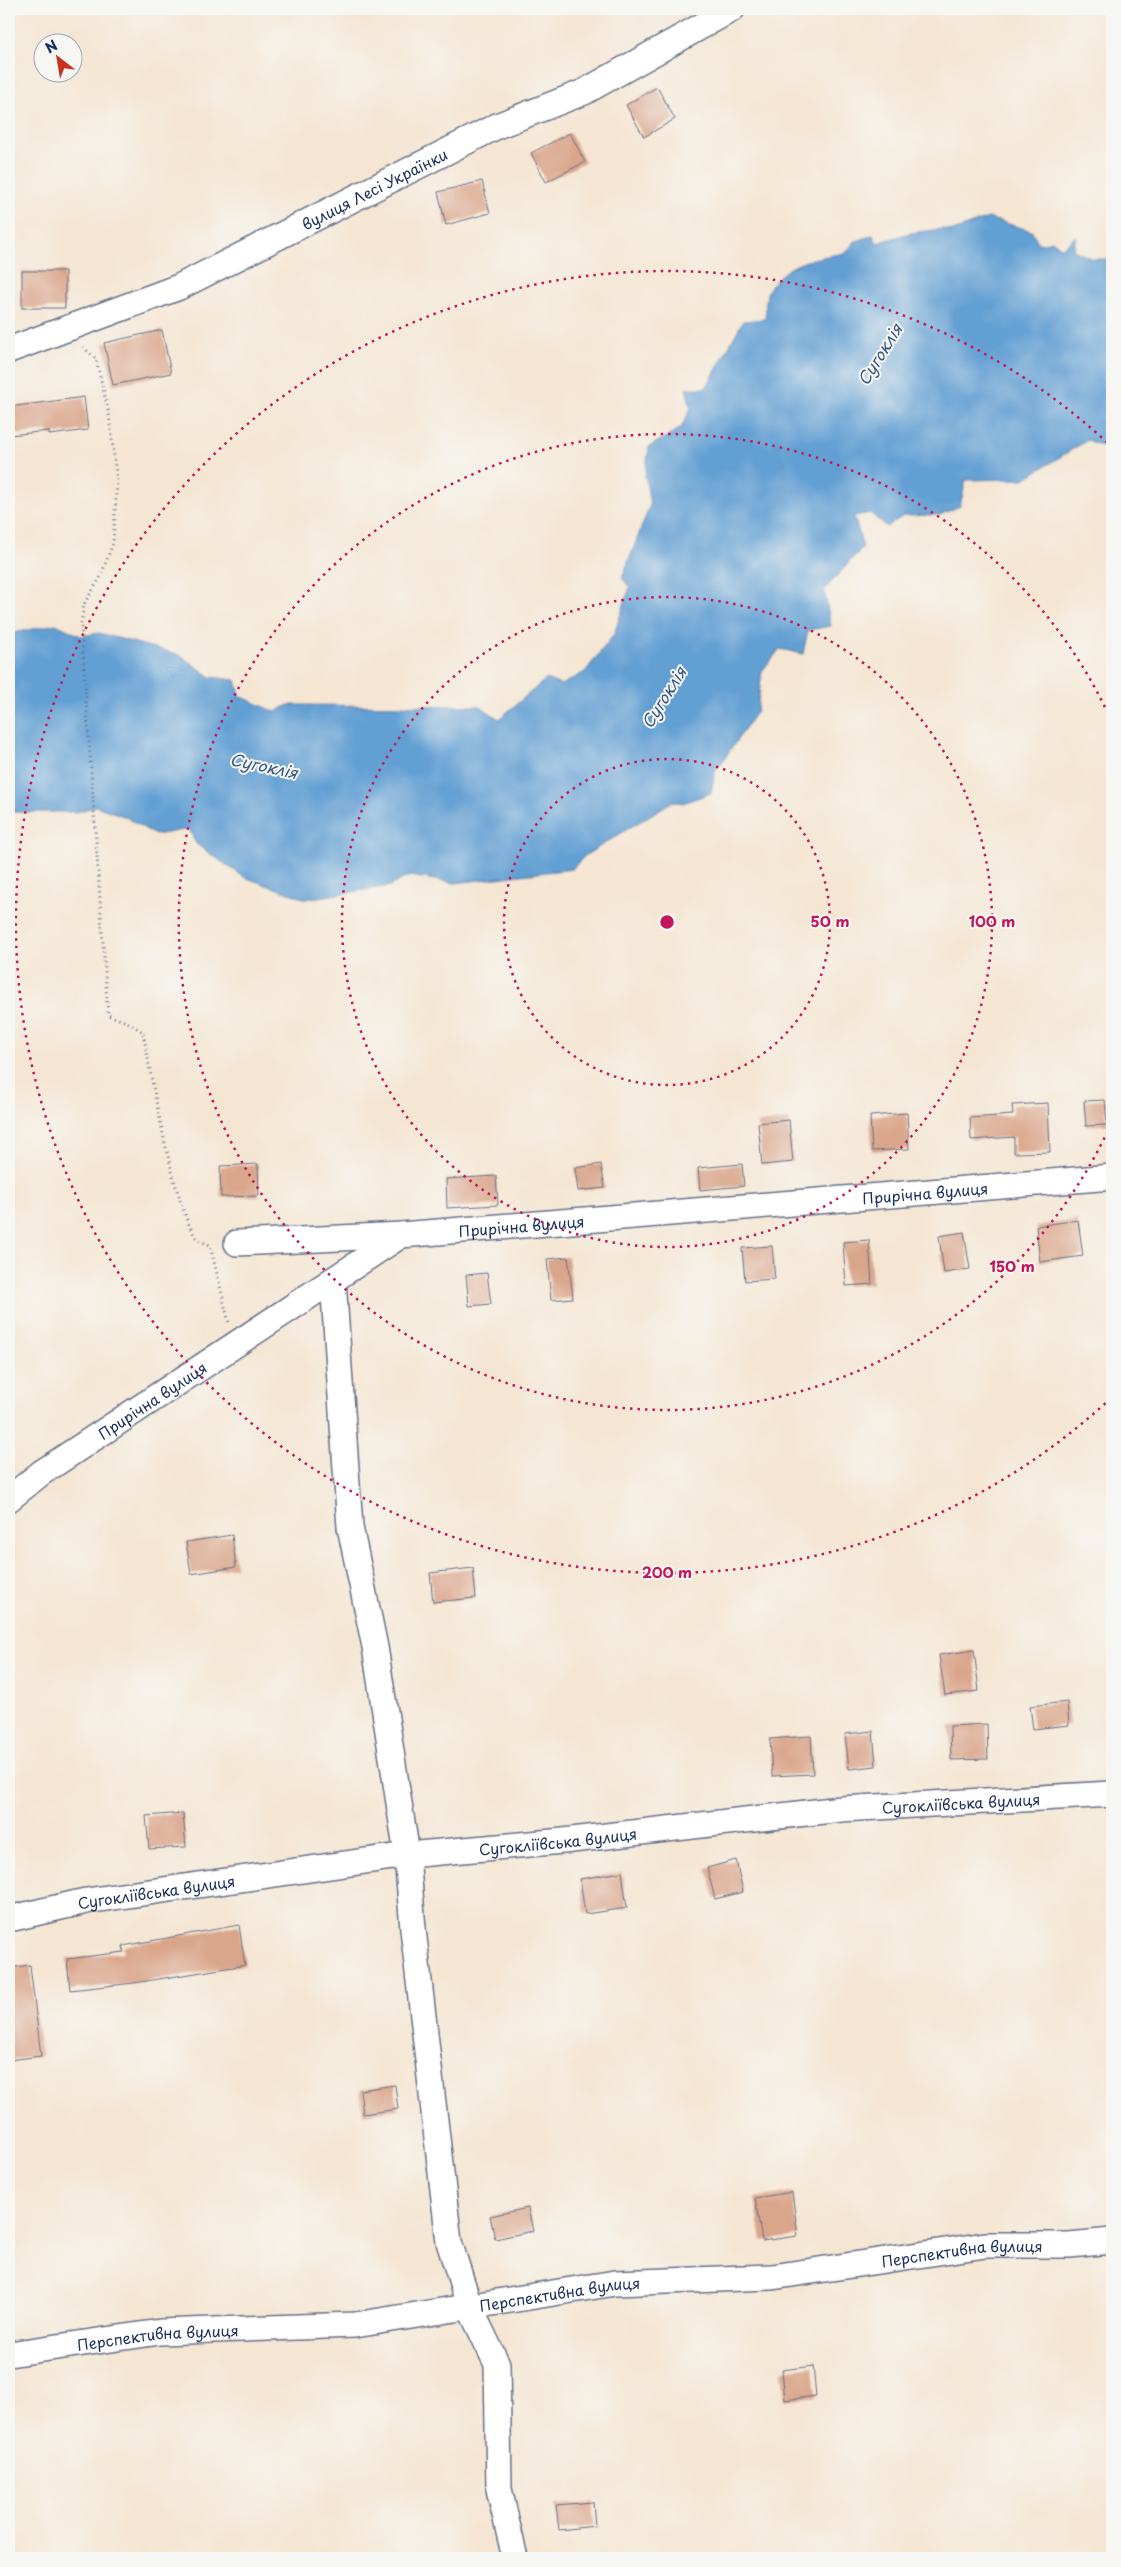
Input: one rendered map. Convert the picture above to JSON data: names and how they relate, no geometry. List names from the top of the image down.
{
  "streets": {
    "street": [
      "вулиця Лесі Українки",
      "Прирічна вулиця",
      "Сугокліївська вулиця",
      "Перспективна вулиця"
    ]
  },
  "water": ["Сугоклія"],
  "north": "top left",
  "rings": [
    "50 m",
    "100 m",
    "150 m",
    "200 m"
  ]
}
